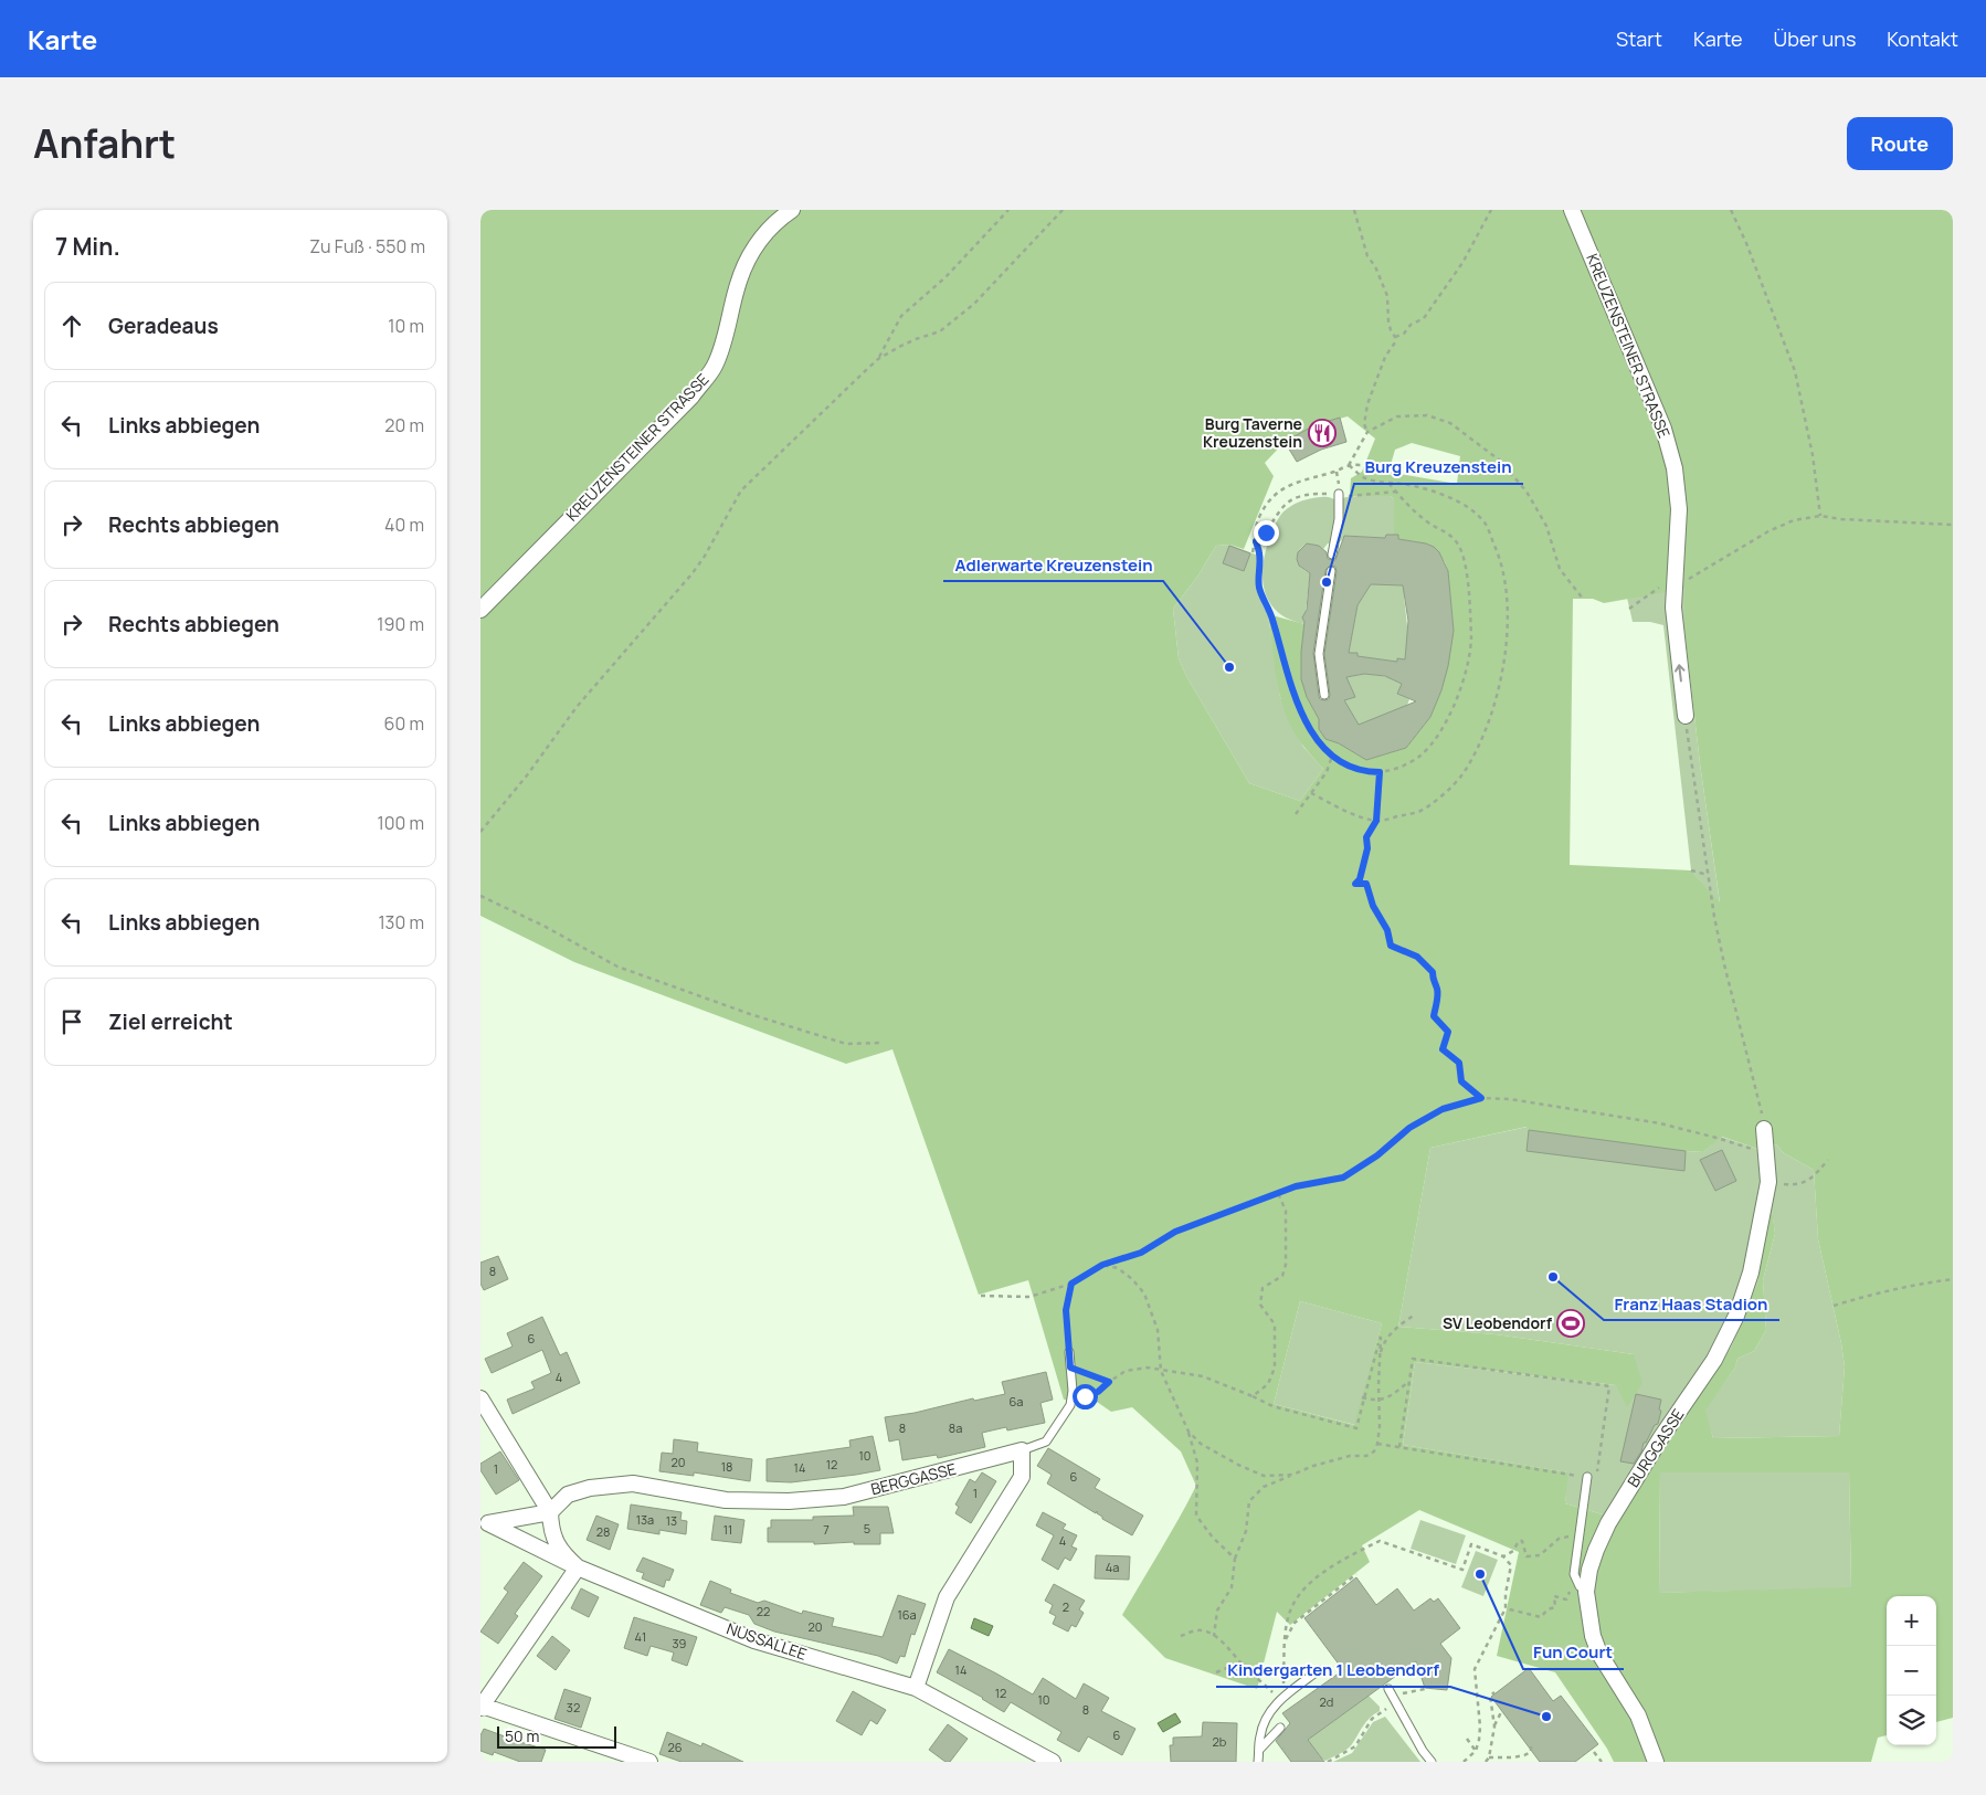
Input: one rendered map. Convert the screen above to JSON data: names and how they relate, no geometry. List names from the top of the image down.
{
  "streets": {
    "street": [
      "KREUZENSTEINER STRASSE",
      "BURGGASSE",
      "BERGGASSE",
      "NUSSALLEE"
    ]
  },
  "places": {
    "restaurant": ["Burg Taverne Kreuzenstein"],
    "other": [
      "Burg Kreuzenstein",
      "Adlerwarte Kreuzenstein",
      "Franz Haas Stadion",
      "Fun Court",
      "Kindergarten 1 Leobendorf"
    ],
    "sports": ["SV Leobendorf"]
  },
  "house_numbers": [
    "8",
    "6",
    "4",
    "6a",
    "8",
    "8a",
    "10",
    "20",
    "12",
    "18",
    "14",
    "1",
    "6",
    "1",
    "13a",
    "13",
    "5",
    "11",
    "7",
    "28",
    "4",
    "4a",
    "2",
    "22",
    "16a",
    "20",
    "41",
    "39",
    "14",
    "12",
    "10",
    "2d",
    "32",
    "8",
    "6",
    "2b",
    "26"
  ],
  "scale_bar": "50 m",
  "page": {
    "header": "Karte",
    "nav": [
      "Start",
      "Karte",
      "Über uns",
      "Kontakt"
    ],
    "title": "Anfahrt",
    "buttons": "Route",
    "heading": ["7 Min.", "Zu Fuß · 550 m"],
    "list": [
      ["Geradeaus", "10 m"],
      ["Links abbiegen", "20 m"],
      ["Rechts abbiegen", "40 m"],
      ["Rechts abbiegen", "190 m"],
      ["Links abbiegen", "60 m"],
      ["Links abbiegen", "100 m"],
      ["Links abbiegen", "130 m"],
      "Ziel erreicht"
    ],
    "map_buttons": ["+", "−"],
    "scale": "50 m"
  }
}
